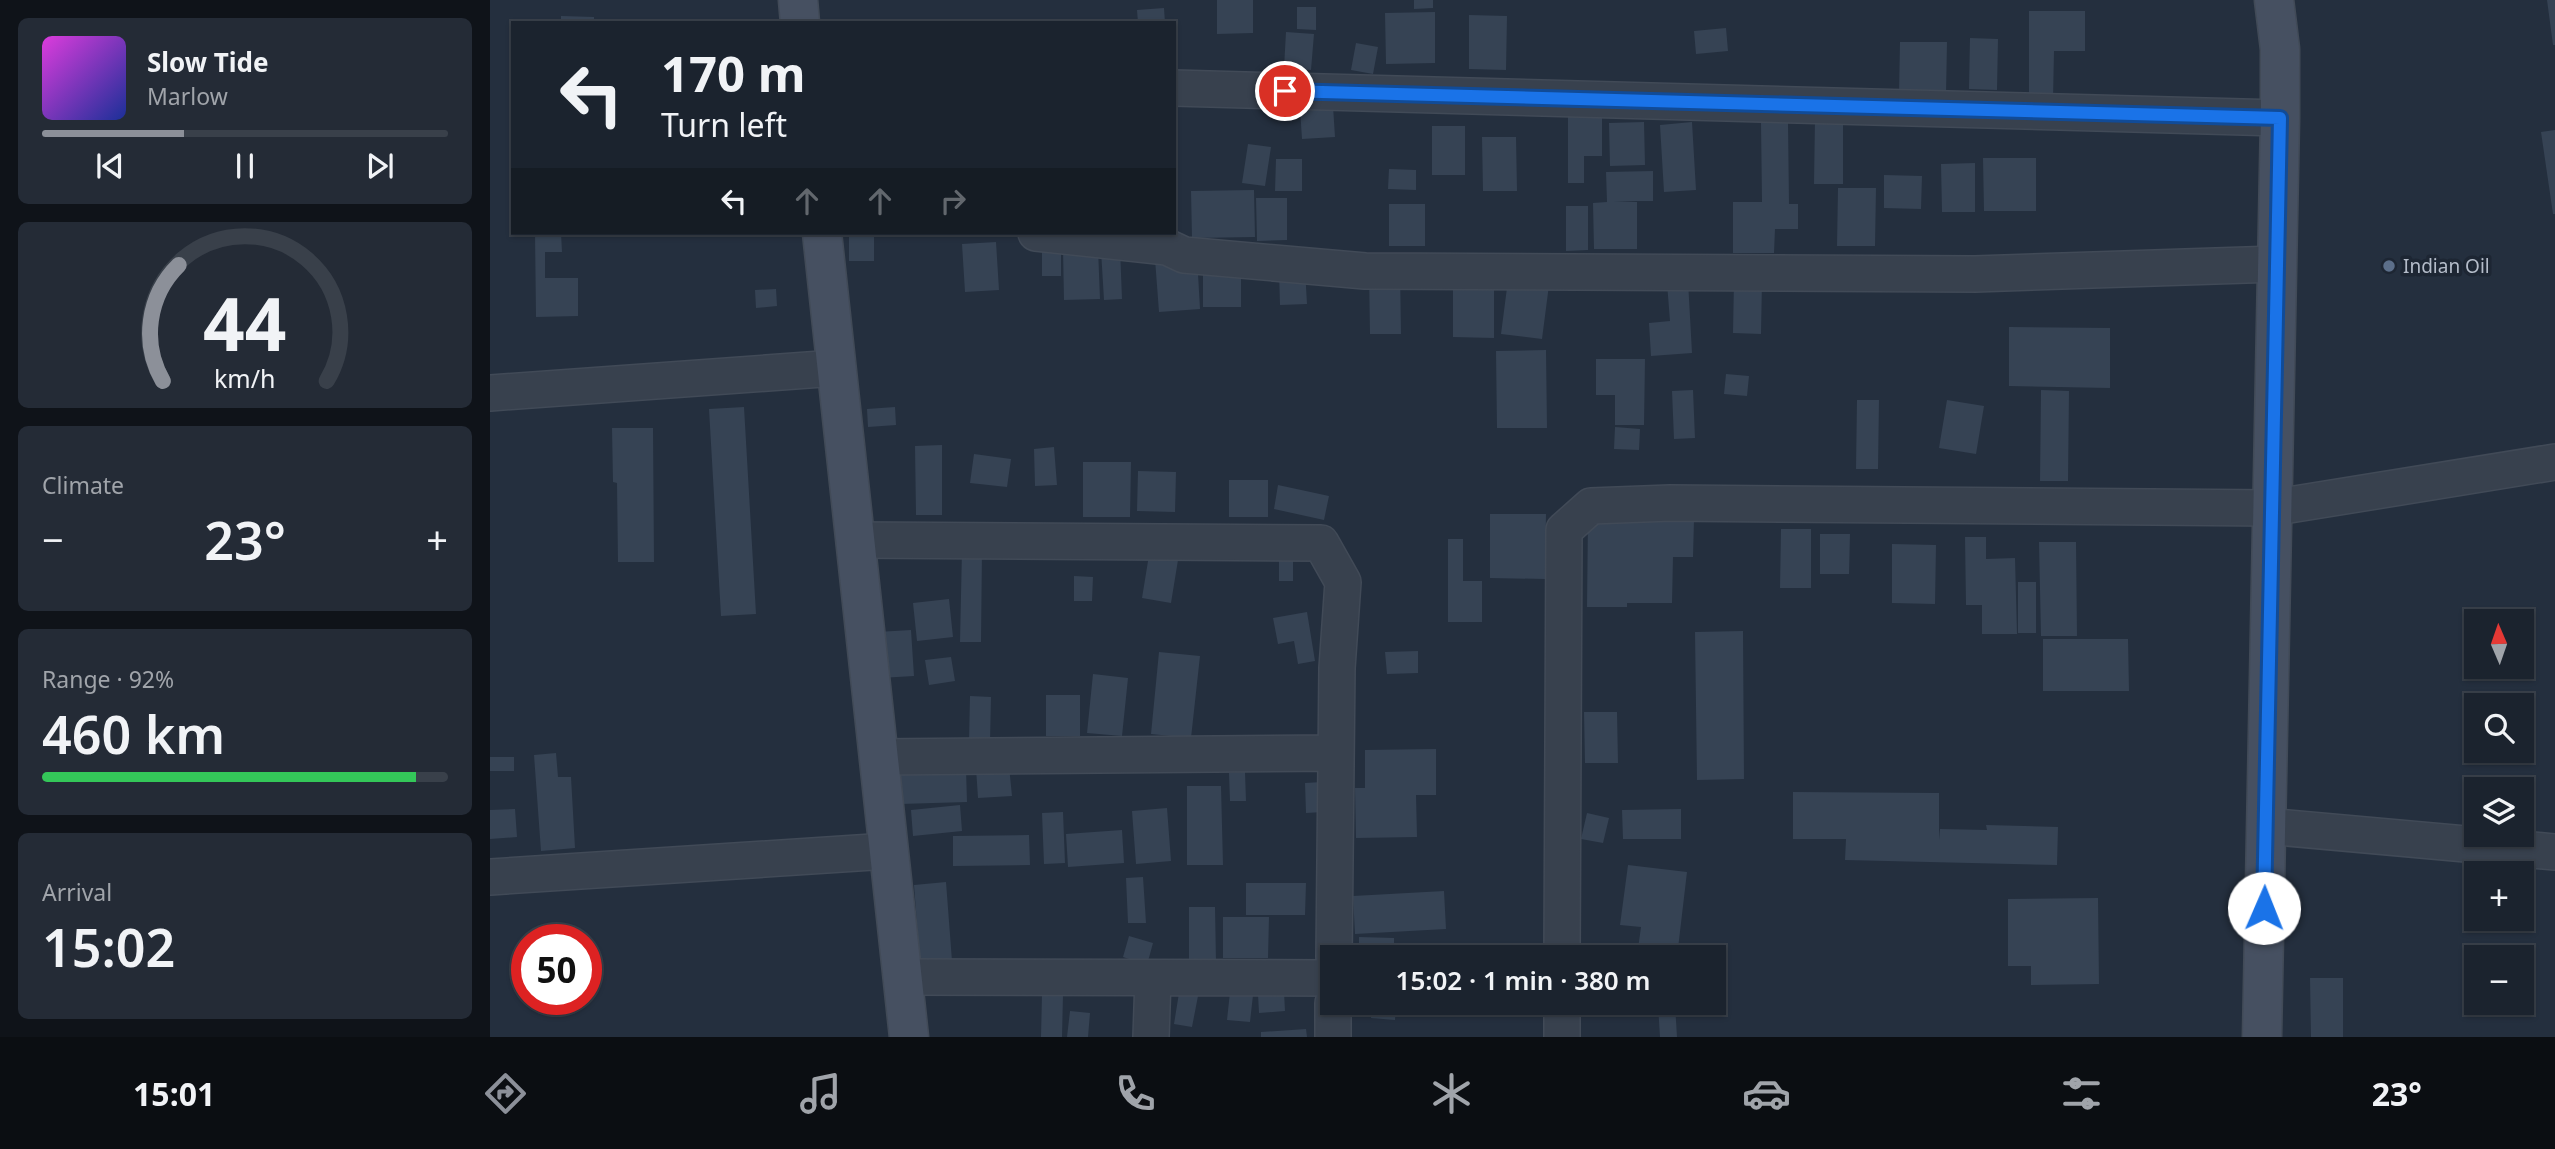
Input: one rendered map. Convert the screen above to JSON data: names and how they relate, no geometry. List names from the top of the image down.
{
  "places": ["Indian Oil"],
  "north": "top",
  "page": {
    "turn": ["170 m", "Turn left"],
    "song": ["Slow Tide", "Marlow"],
    "tile": [
      "Climate",
      ["Range · 92%", "460 km"],
      ["Arrival", "15:02"]
    ],
    "heat": ["−", "23°", "+"],
    "map_buttons": ["+", "−"],
    "limit": "50",
    "trip": "15:02 · 1 min · 380 m",
    "tabs": ["15:01", "23°"],
    "gauge": ["44", "km/h"]
  }
}
